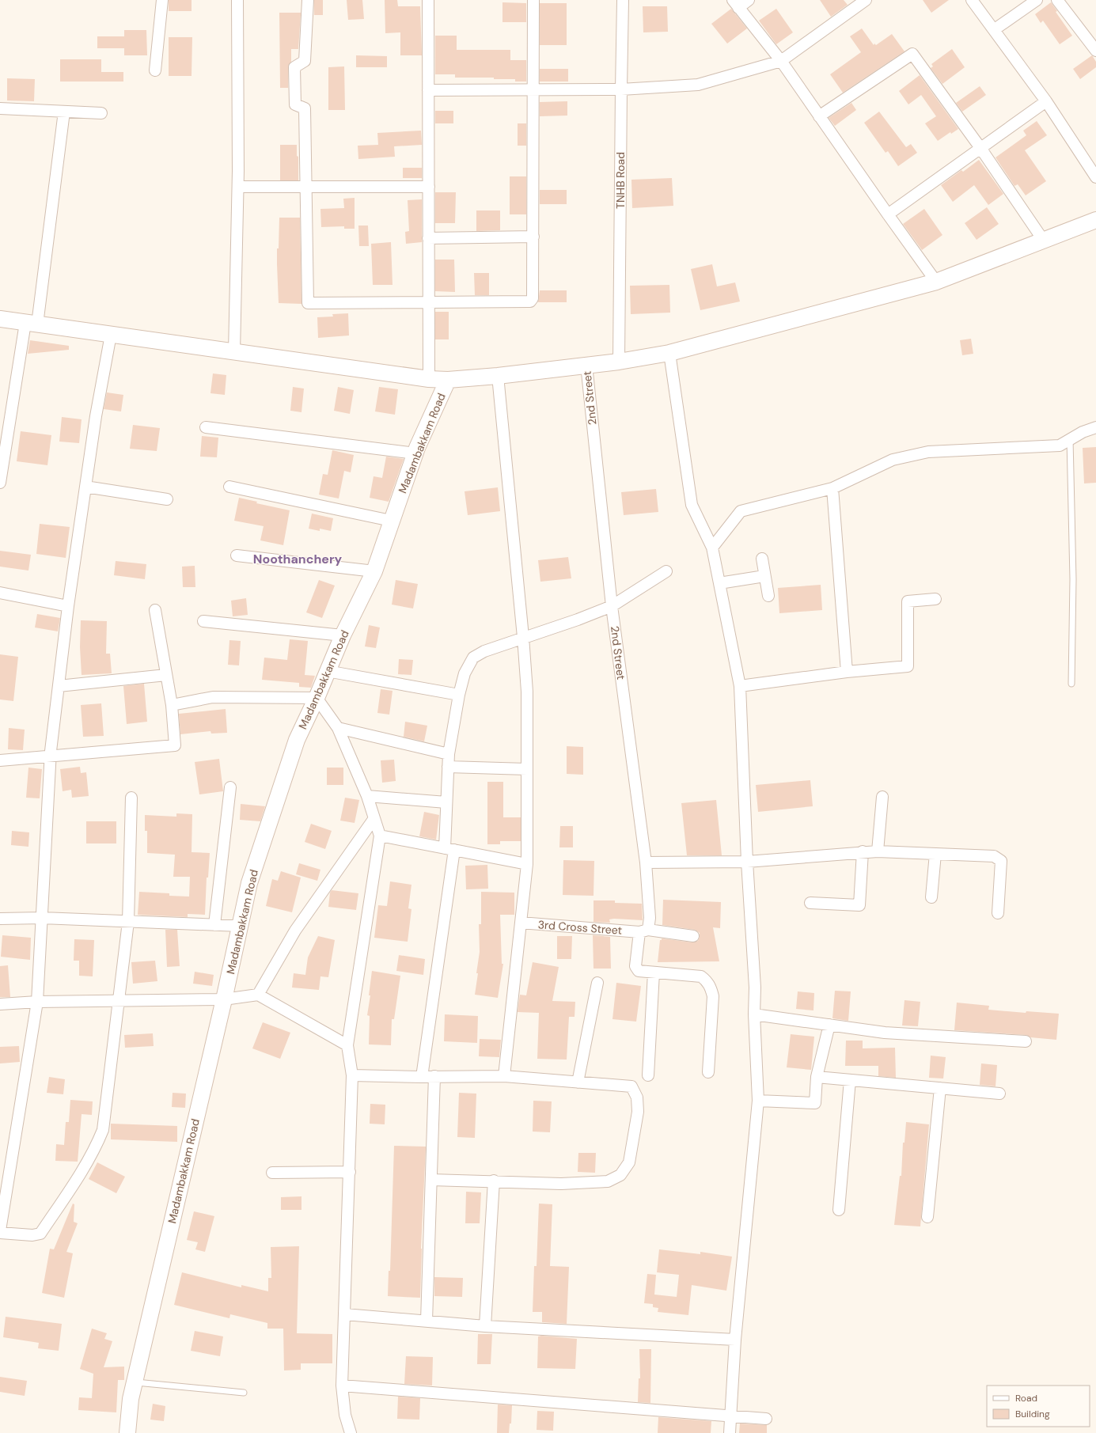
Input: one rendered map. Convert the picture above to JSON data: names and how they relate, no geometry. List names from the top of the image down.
{
  "streets": {
    "street": [
      "TNHB Road",
      "2nd Street",
      "Madambakkam Road",
      "3rd Cross Street"
    ]
  },
  "crossings": [
    ["2nd Street", "3rd Cross Street"]
  ],
  "districts": ["Noothanchery"],
  "legend": ["Road", "Building"]
}
